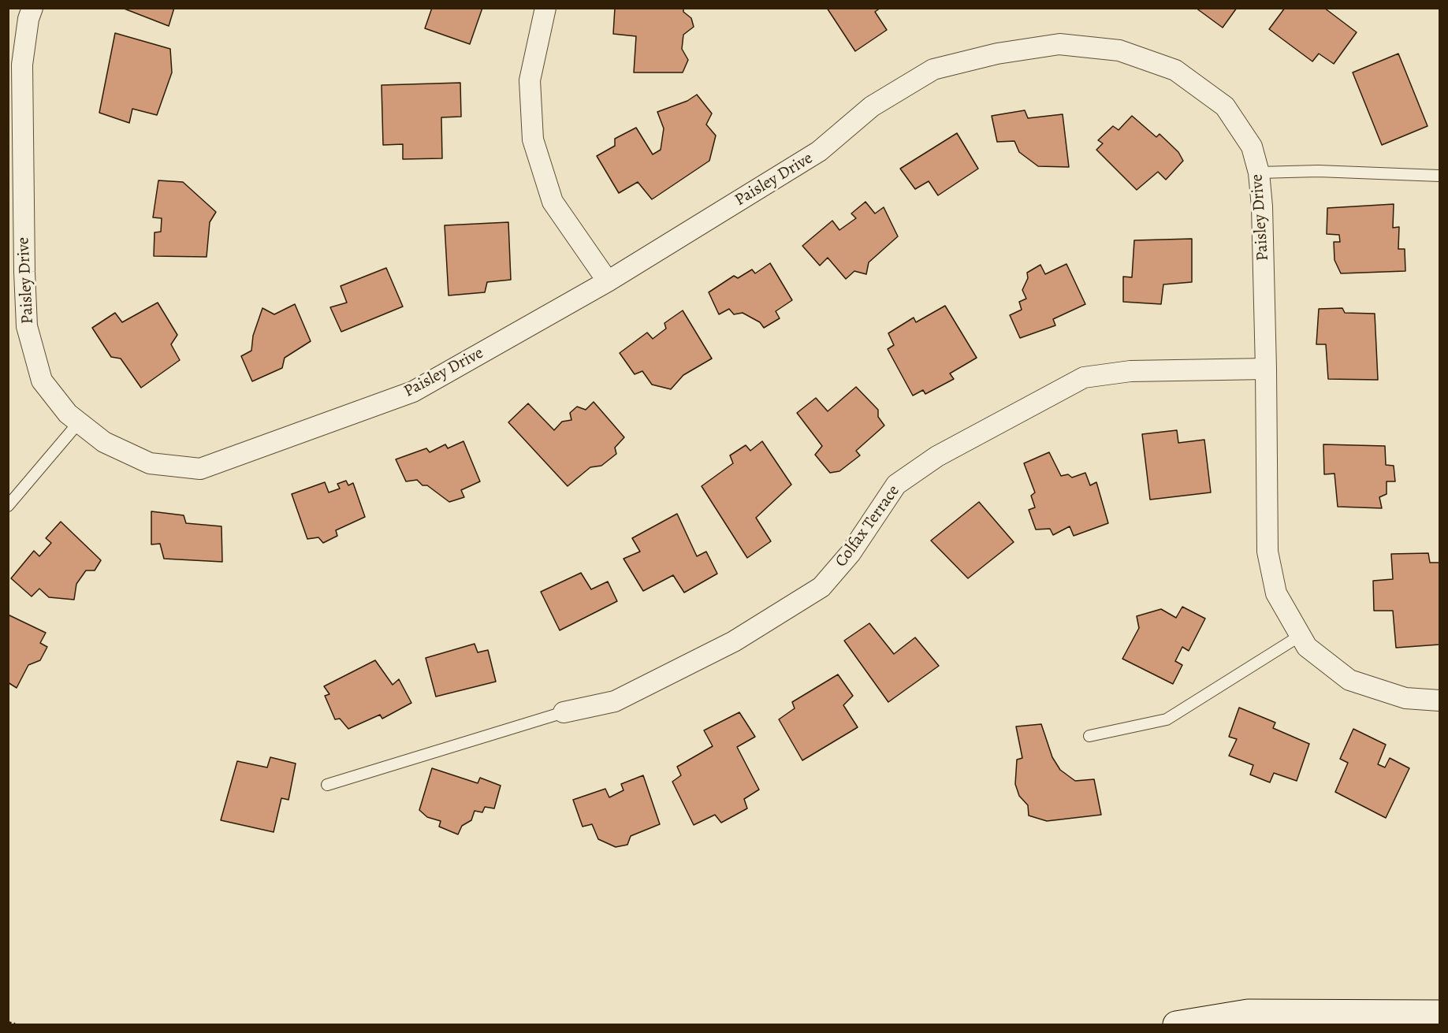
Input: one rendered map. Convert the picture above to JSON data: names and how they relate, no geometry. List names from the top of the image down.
{
  "streets": {
    "street": ["Paisley Drive", "Colfax Terrace"]
  },
  "crossings": [
    ["Paisley Drive", "Colfax Terrace"]
  ]
}
